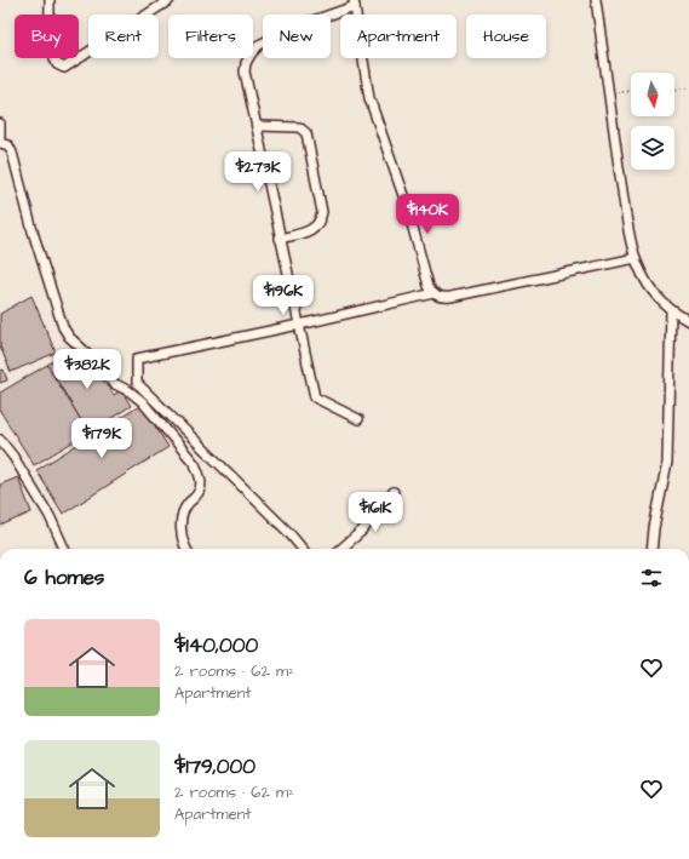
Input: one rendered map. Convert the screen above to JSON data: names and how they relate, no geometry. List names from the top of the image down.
{
  "north": "bottom",
  "page": {
    "chip": [
      "Buy",
      "Rent",
      "Filters",
      "New",
      "Apartment",
      "House"
    ],
    "price": [
      "$273K",
      "$140K",
      "$196K",
      "$382K",
      "$179K",
      "$161K"
    ],
    "heading": "6 homes",
    "list": [
      {
        "name": "$140,000",
        "note": "2 rooms · 62 m² · Apartment"
      },
      {
        "name": "$179,000",
        "note": "2 rooms · 62 m² · Apartment"
      }
    ]
  }
}
